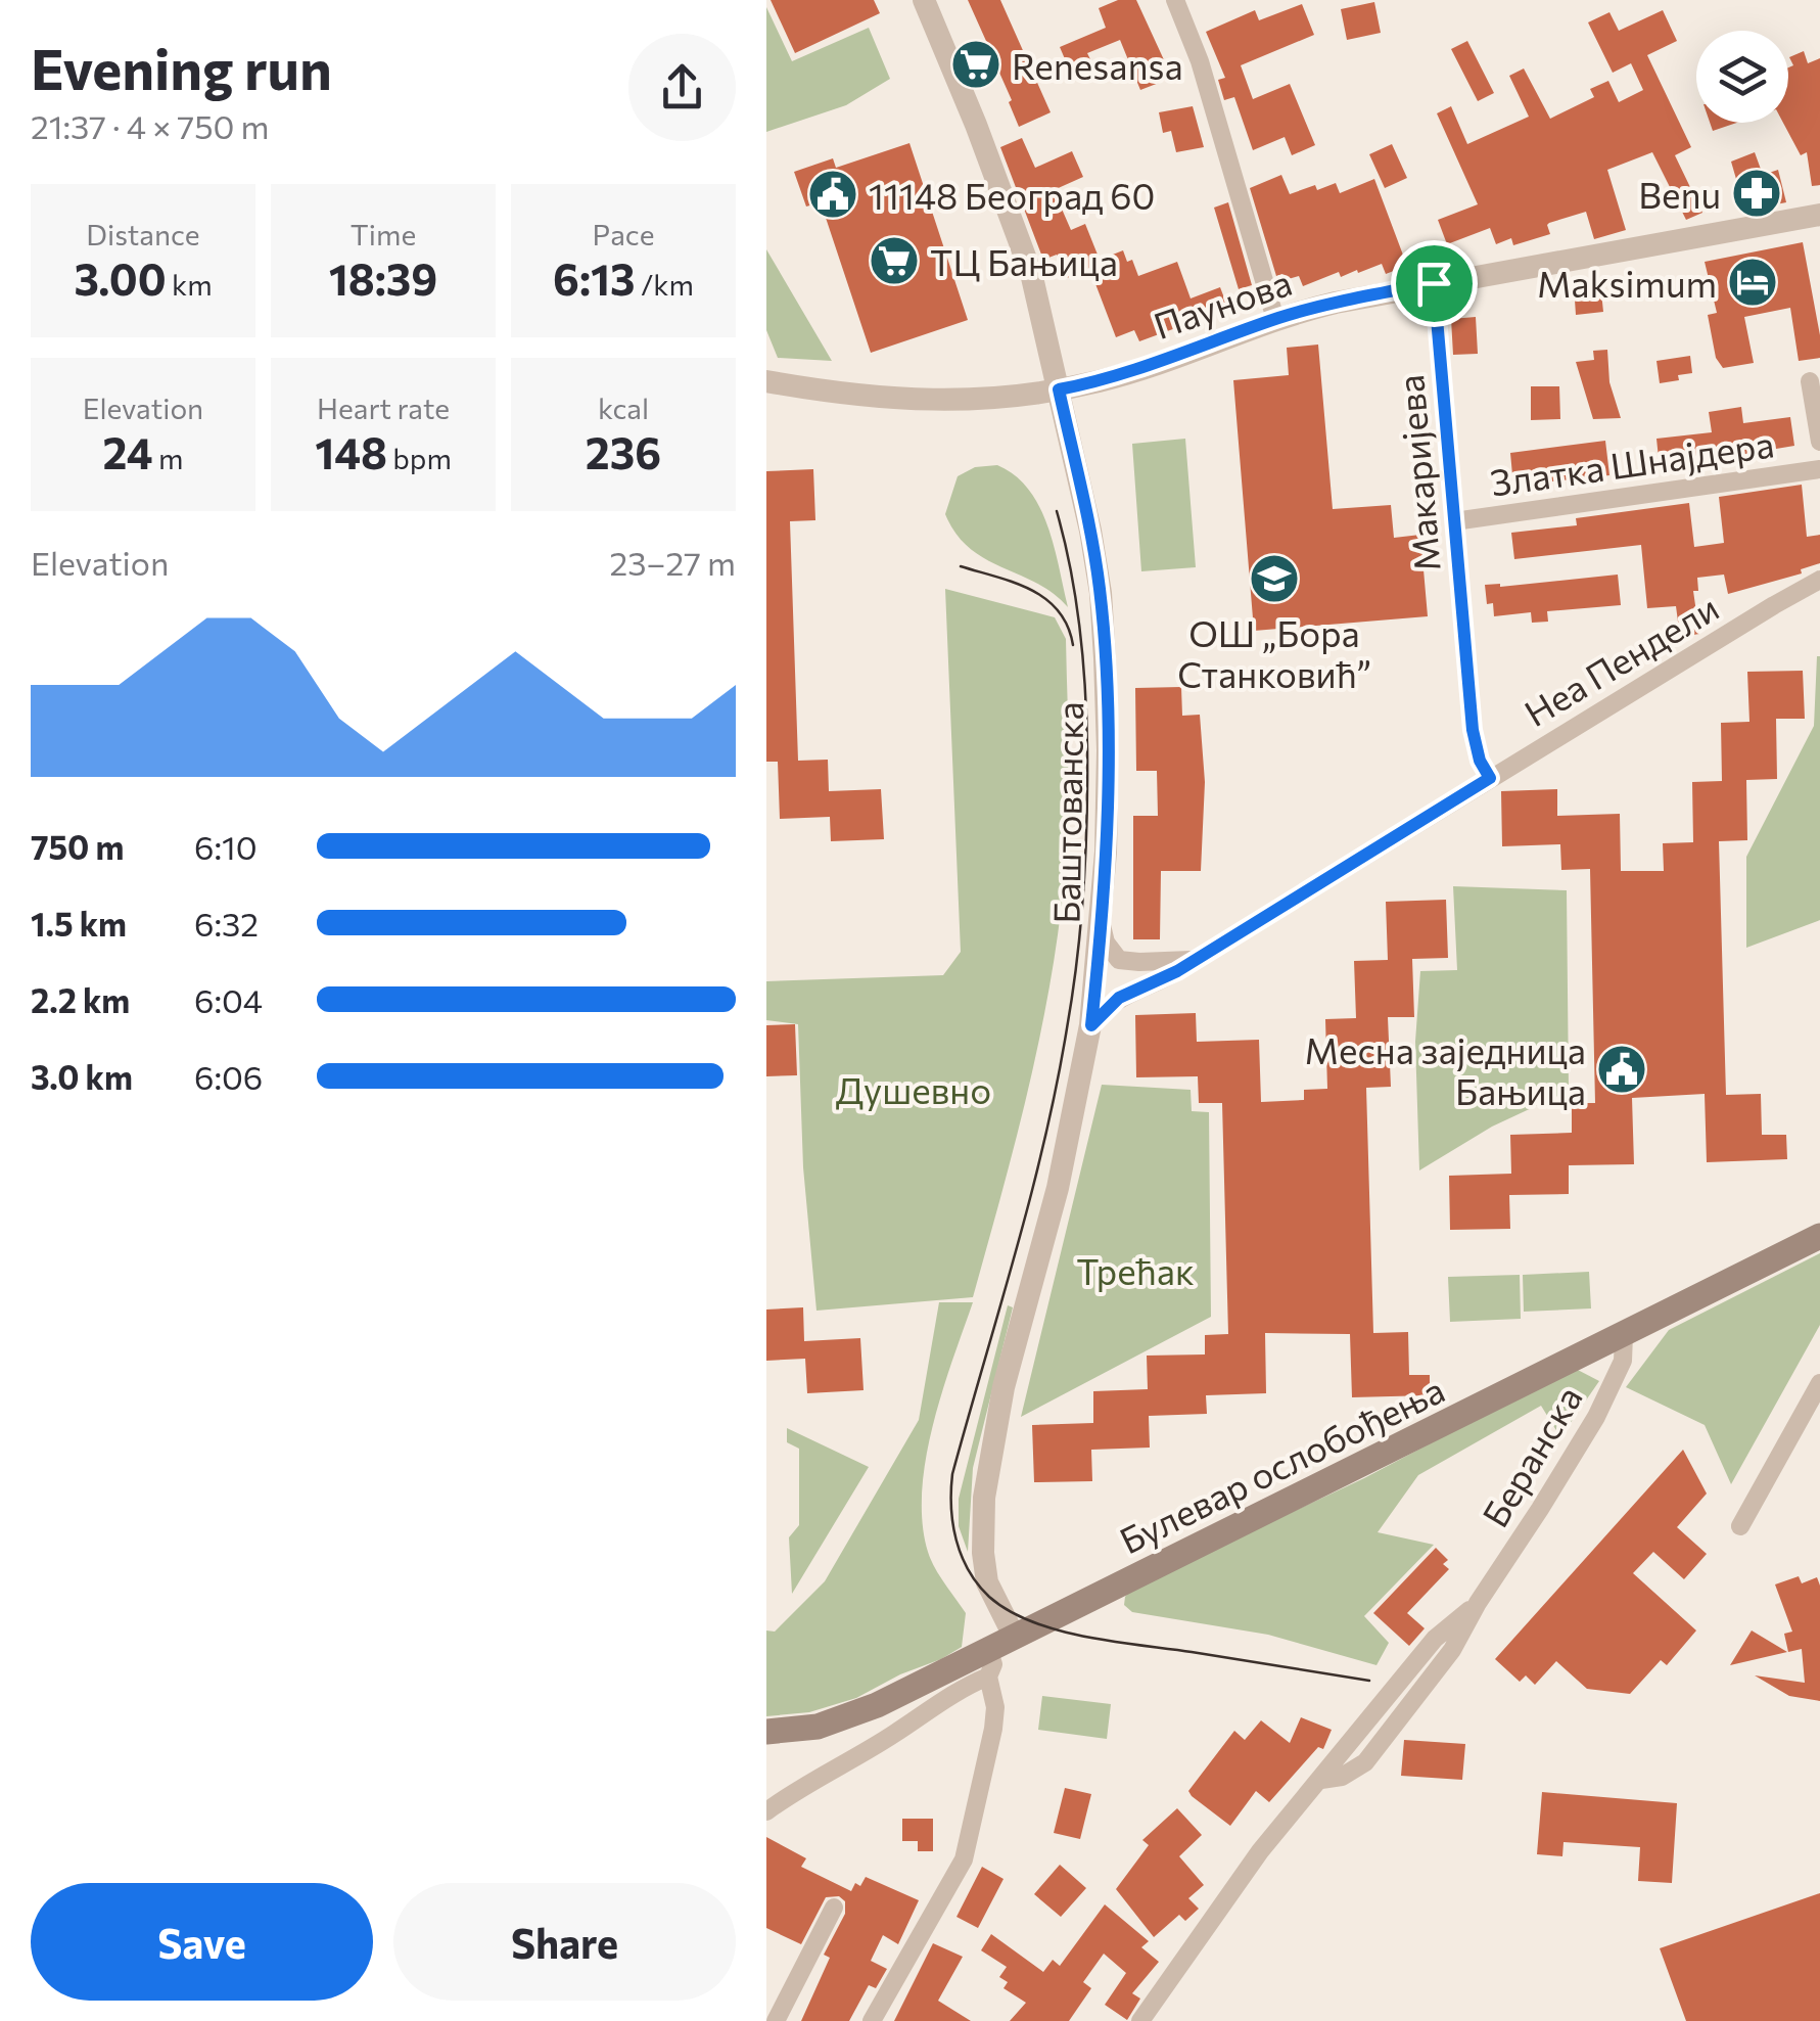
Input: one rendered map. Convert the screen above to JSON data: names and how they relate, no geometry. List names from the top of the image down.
{
  "streets": {
    "main road": ["Булевар ослобођења"],
    "street": [
      "Паунова",
      "Златка Шнајдера",
      "Макаријева",
      "Неа Пендели",
      "Баштованска",
      "Беранска"
    ]
  },
  "crossings": [
    ["Паунова", "Макаријева"],
    ["Паунова", "Баштованска"],
    ["Златка Шнајдера", "Макаријева"],
    ["Макаријева", "Неа Пендели"],
    ["Неа Пендели", "Баштованска"],
    ["Баштованска", "Булевар ослобођења"],
    ["Беранска", "Булевар ослобођења"]
  ],
  "parks": ["Душевно", "Трећак"],
  "places": {
    "supermarket": ["Renesansa", "ТЦ Бањица"],
    "pharmacy": ["Benu"],
    "public building": ["11148 Београд 60", "Месна заједница Бањица"],
    "hotel": ["Maksimum"],
    "school or university": ["ОШ „Бора Станковић”"]
  },
  "page": {
    "heading": ["Evening run", "21:37 · 4 × 750 m"],
    "stats": [
      ["Distance", "3.00 km"],
      ["Time", "18:39"],
      ["Pace", "6:13 /km"],
      ["Elevation", "24 m"],
      ["Heart rate", "148 bpm"],
      ["kcal", "236"]
    ],
    "chart": ["Elevation", "23–27 m"],
    "list": [
      {
        "name": "750 m",
        "note": "6:10"
      },
      {
        "name": "1.5 km",
        "note": "6:32"
      },
      {
        "name": "2.2 km",
        "note": "6:04"
      },
      {
        "name": "3.0 km",
        "note": "6:06"
      }
    ],
    "buttons": ["Save", "Share"]
  }
}
